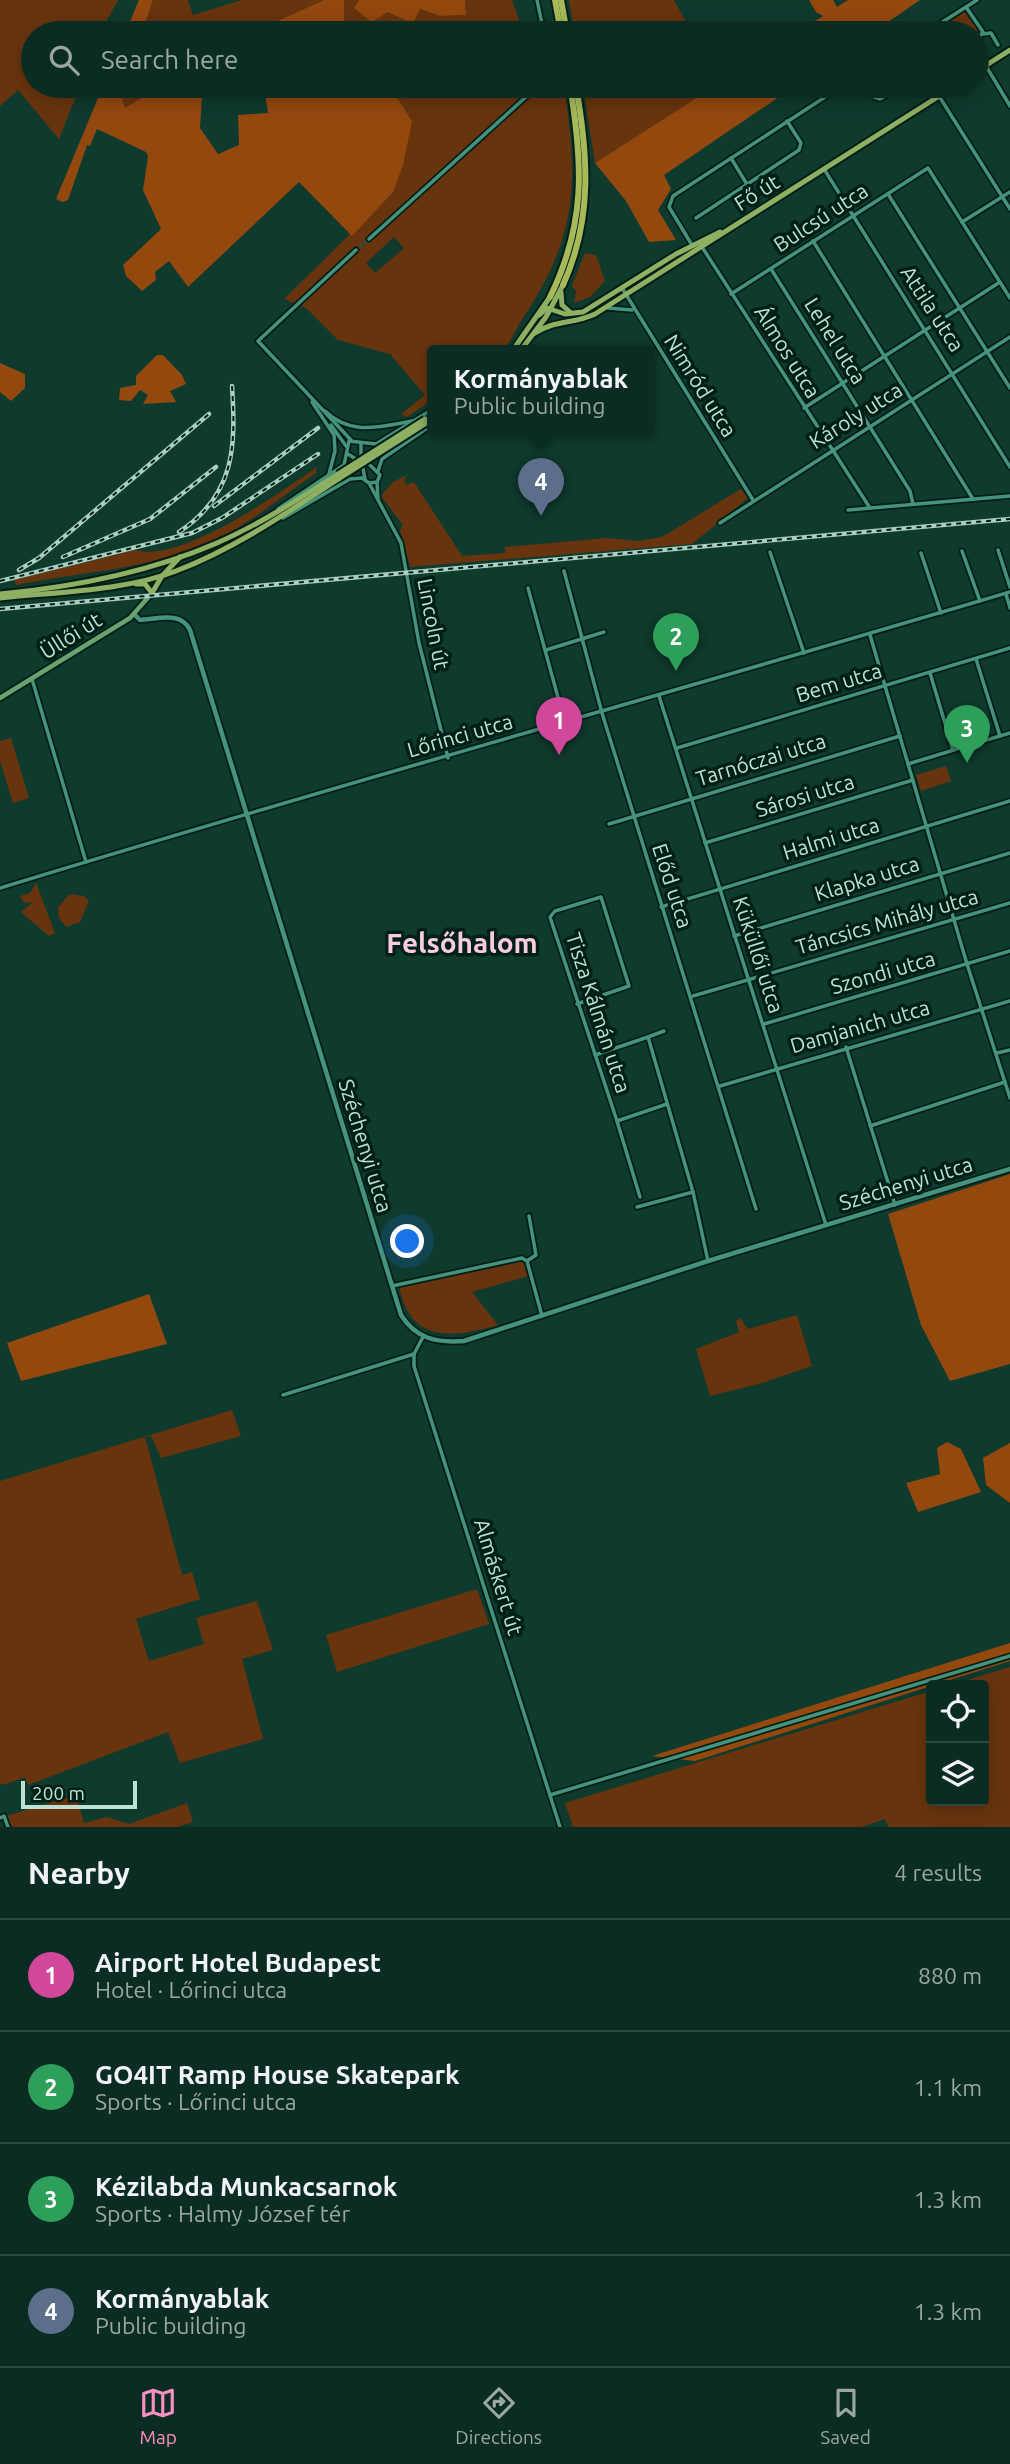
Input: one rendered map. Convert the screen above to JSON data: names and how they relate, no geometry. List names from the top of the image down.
{
  "streets": {
    "main road": ["Fő út", "Üllői út"],
    "street": [
      "Bulcsú utca",
      "Attila utca",
      "Lehel utca",
      "Álmos utca",
      "Nimród utca",
      "Károly utca",
      "Lincoln út",
      "Bem utca",
      "Lőrinci utca",
      "Tarnóczai utca",
      "Sárosi utca",
      "Halmi utca",
      "Klapka utca",
      "Előd utca",
      "Táncsics Mihály utca",
      "Küküllői utca",
      "Szondi utca",
      "Tisza Kálmán utca",
      "Damjanich utca",
      "Széchenyi utca",
      "Almáskert út"
    ]
  },
  "crossings": [
    ["Fő út", "Attila utca"],
    ["Fő út", "Álmos utca"],
    ["Fő út", "Nimród utca"],
    ["Bulcsú utca", "Attila utca"],
    ["Bulcsú utca", "Lehel utca"],
    ["Bulcsú utca", "Álmos utca"],
    ["Attila utca", "Károly utca"],
    ["Lehel utca", "Károly utca"],
    ["Álmos utca", "Károly utca"],
    ["Nimród utca", "Károly utca"],
    ["Lincoln út", "Lőrinci utca"],
    ["Üllői út", "Széchenyi utca"],
    ["Bem utca", "Küküllői utca"],
    ["Lőrinci utca", "Előd utca"],
    ["Lőrinci utca", "Küküllői utca"],
    ["Lőrinci utca", "Széchenyi utca"],
    ["Tarnóczai utca", "Előd utca"],
    ["Tarnóczai utca", "Küküllői utca"],
    ["Sárosi utca", "Küküllői utca"],
    ["Halmi utca", "Előd utca"],
    ["Halmi utca", "Küküllői utca"],
    ["Klapka utca", "Küküllői utca"],
    ["Előd utca", "Táncsics Mihály utca"],
    ["Előd utca", "Damjanich utca"],
    ["Táncsics Mihály utca", "Küküllői utca"],
    ["Küküllői utca", "Szondi utca"],
    ["Küküllői utca", "Damjanich utca"],
    ["Küküllői utca", "Széchenyi utca"],
    ["Széchenyi utca", "Almáskert út"]
  ],
  "districts": ["Felsőhalom"],
  "scale_bar": "200 m",
  "page": {
    "search": "Search here",
    "popup": ["Kormányablak", "Public building"],
    "pins": [
      "4",
      "2",
      "1",
      "3"
    ],
    "scale": "200 m",
    "heading": ["Nearby", "4 results"],
    "list": [
      {
        "mark": "1",
        "name": "Airport Hotel Budapest",
        "note": "Hotel · Lőrinci utca",
        "value": "880 m"
      },
      {
        "mark": "2",
        "name": "GO4IT Ramp House Skatepark",
        "note": "Sports · Lőrinci utca",
        "value": "1.1 km"
      },
      {
        "mark": "3",
        "name": "Kézilabda Munkacsarnok",
        "note": "Sports · Halmy József tér",
        "value": "1.3 km"
      },
      {
        "mark": "4",
        "name": "Kormányablak",
        "note": "Public building",
        "value": "1.3 km"
      }
    ],
    "nav": ["Map", "Directions", "Saved"]
  }
}
